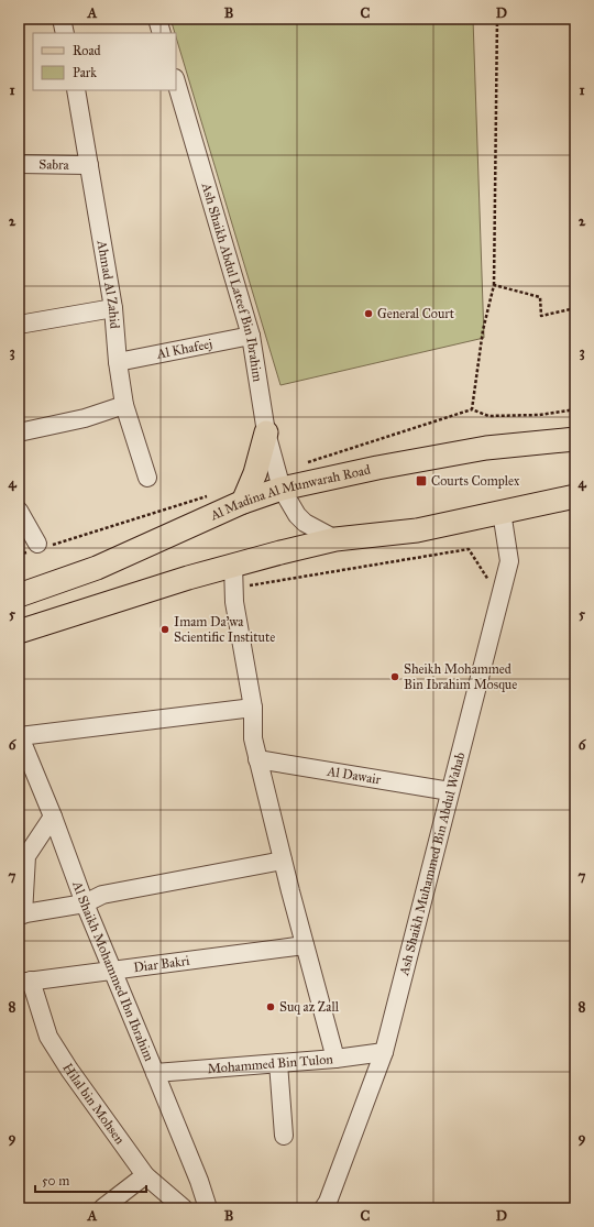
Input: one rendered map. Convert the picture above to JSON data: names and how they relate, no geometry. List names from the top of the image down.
{
  "streets": {
    "main road": ["Al Madina Al Munwarah Road"],
    "street": [
      "Sabra",
      "Ash Shaikh Abdul Lateef Bin Ibrahim",
      "Ahmad Al Zahid",
      "Al Khafeej",
      "Al Dawair",
      "Ash Shaikh Muhammed Bin Abdul Wahab",
      "Diar Bakri",
      "Al Shaikh Mohammed Ibn Ibrahim",
      "Mohammed Bin Tulon",
      "Hilal bin Mohsen"
    ]
  },
  "crossings": [
    ["Sabra", "Ahmad Al Zahid"],
    ["Ash Shaikh Abdul Lateef Bin Ibrahim", "Al Khafeej"],
    ["Ash Shaikh Abdul Lateef Bin Ibrahim", "Al Madina Al Munwarah Road"],
    ["Ahmad Al Zahid", "Al Khafeej"],
    ["Al Dawair", "Ash Shaikh Muhammed Bin Abdul Wahab"],
    ["Ash Shaikh Muhammed Bin Abdul Wahab", "Mohammed Bin Tulon"],
    ["Diar Bakri", "Al Shaikh Mohammed Ibn Ibrahim"],
    ["Diar Bakri", "Hilal bin Mohsen"],
    ["Al Shaikh Mohammed Ibn Ibrahim", "Mohammed Bin Tulon"]
  ],
  "places": {
    "other": [
      "General Court",
      "Imam Da'wa Scientific Institute",
      "Sheikh Mohammed Bin Ibrahim Mosque",
      "Suq az Zall"
    ],
    "transit": ["Courts Complex"]
  },
  "legend": ["Road", "Park"],
  "scale_bar": "50 m",
  "grid": {
    "columns": [
      "A",
      "B",
      "C",
      "D"
    ],
    "rows": [
      "1",
      "2",
      "3",
      "4",
      "5",
      "6",
      "7",
      "8",
      "9"
    ]
  }
}
